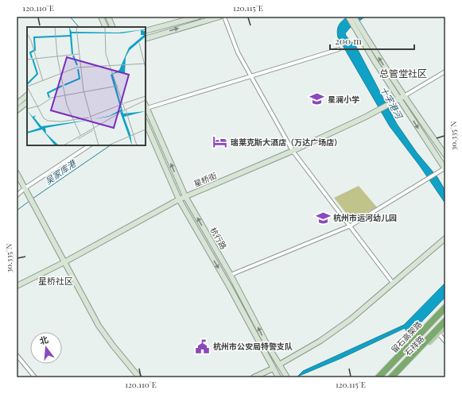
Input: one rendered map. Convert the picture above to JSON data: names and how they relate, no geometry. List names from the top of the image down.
{
  "streets": {
    "highway": ["留石高架路"],
    "main road": ["石祥路"],
    "street": ["星桥街", "杭行路"]
  },
  "crossings": [
    ["星桥街", "杭行路"],
    ["留石高架路", "石祥路"]
  ],
  "districts": ["总管堂社区", "星桥社区"],
  "water": ["十字港河", "吴家库港"],
  "places": {
    "school or university": ["星澜小学", "杭州市运河幼儿园"],
    "hotel": ["瑞莱克斯大酒店（万达广场店）"],
    "public building": ["杭州市公安局特警支队"]
  },
  "scale_bar": "200 m",
  "north": "top",
  "coordinates": ["120.110°E", "120.115°E", "30.335°N"]
}
